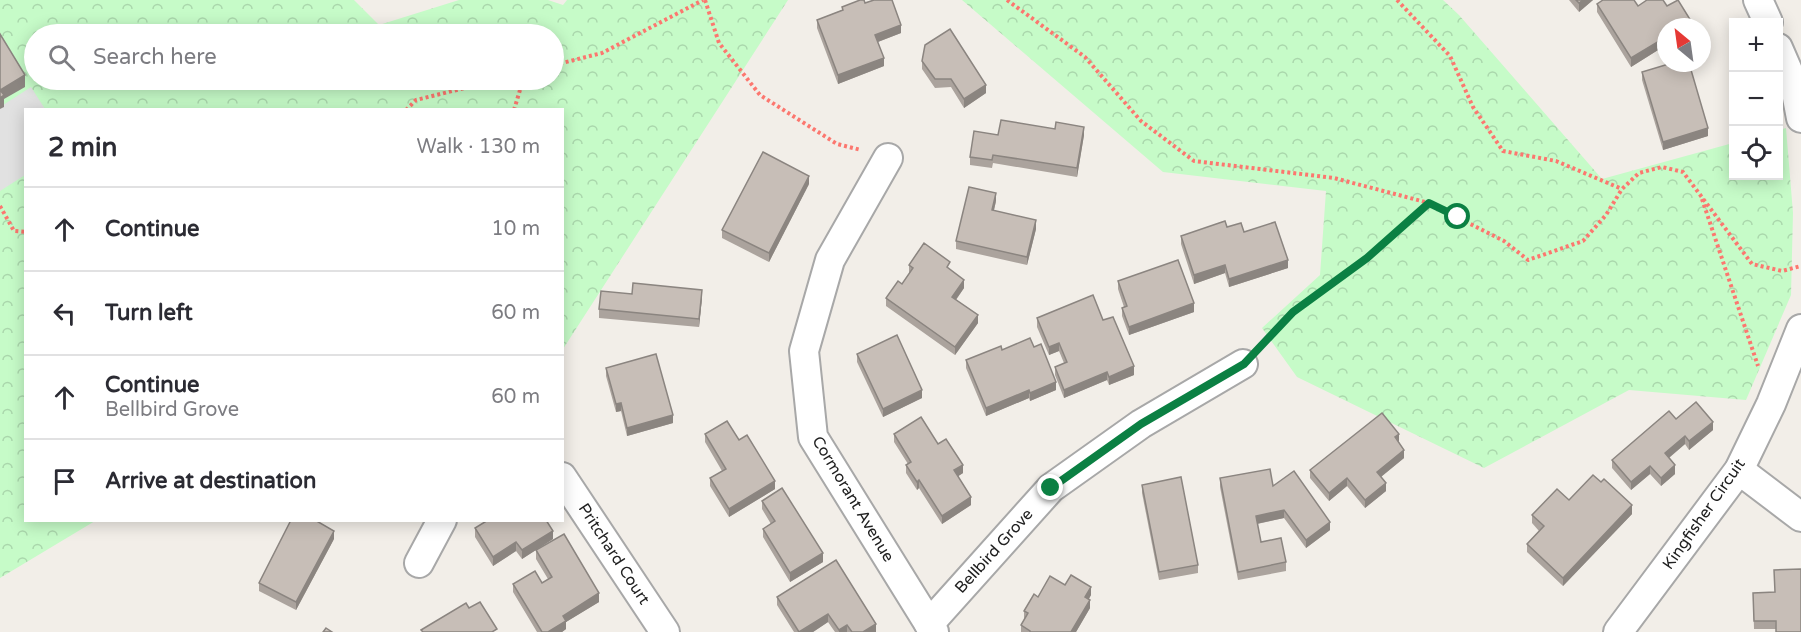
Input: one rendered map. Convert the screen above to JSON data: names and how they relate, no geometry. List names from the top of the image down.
{
  "streets": {
    "street": [
      "Cormorant Avenue",
      "Kingfisher Circuit",
      "Bellbird Grove",
      "Pritchard Court"
    ]
  },
  "crossings": [
    ["Cormorant Avenue", "Bellbird Grove"]
  ],
  "north": "top left",
  "page": {
    "map_buttons": ["+", "−"],
    "search": "Search here",
    "heading": ["2 min", "Walk · 130 m"],
    "list": [
      ["Continue", "10 m"],
      ["Turn left", "60 m"],
      ["Continue", "Bellbird Grove", "60 m"],
      "Arrive at destination"
    ]
  }
}
